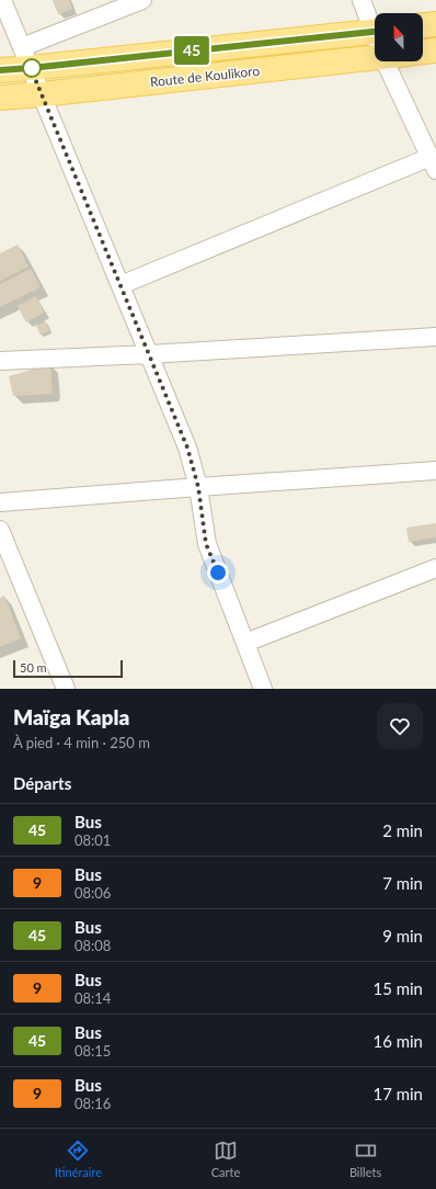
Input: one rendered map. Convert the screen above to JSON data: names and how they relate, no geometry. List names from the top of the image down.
{
  "streets": {
    "main road": ["Route de Koulikoro"]
  },
  "lines": ["bus line 45"],
  "scale_bar": "50 m",
  "north": "top",
  "page": {
    "on_map": "45",
    "scale": "50 m",
    "heading": [
      ["Maïga Kapla", "À pied · 4 min · 250 m"],
      "Départs"
    ],
    "list": [
      {
        "mark": "45",
        "name": "Bus",
        "note": "08:01",
        "value": "2 min"
      },
      {
        "mark": "9",
        "name": "Bus",
        "note": "08:06",
        "value": "7 min"
      },
      {
        "mark": "45",
        "name": "Bus",
        "note": "08:08",
        "value": "9 min"
      },
      {
        "mark": "9",
        "name": "Bus",
        "note": "08:14",
        "value": "15 min"
      },
      {
        "mark": "45",
        "name": "Bus",
        "note": "08:15",
        "value": "16 min"
      },
      {
        "mark": "9",
        "name": "Bus",
        "note": "08:16",
        "value": "17 min"
      }
    ],
    "tabs": ["Itinéraire", "Carte", "Billets"]
  }
}
